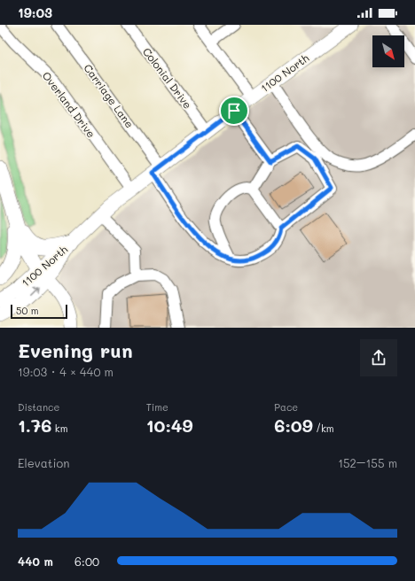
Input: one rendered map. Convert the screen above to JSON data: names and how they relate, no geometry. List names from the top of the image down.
{
  "streets": {
    "main road": ["1100 North"],
    "street": ["Colonial Drive", "Carriage Lane", "Overland Drive"]
  },
  "crossings": [
    ["1100 North", "Colonial Drive"],
    ["1100 North", "Carriage Lane"],
    ["1100 North", "Overland Drive"]
  ],
  "scale_bar": "50 m",
  "north": "bottom right",
  "page": {
    "status": "19:03",
    "scale": "50 m",
    "heading": ["Evening run", "19:03 · 4 × 440 m"],
    "stats": [
      ["Distance", "1.76 km"],
      ["Time", "10:49"],
      ["Pace", "6:09 /km"]
    ],
    "chart": ["Elevation", "152–155 m"],
    "list": [
      {
        "name": "440 m",
        "note": "6:00"
      }
    ]
  }
}
